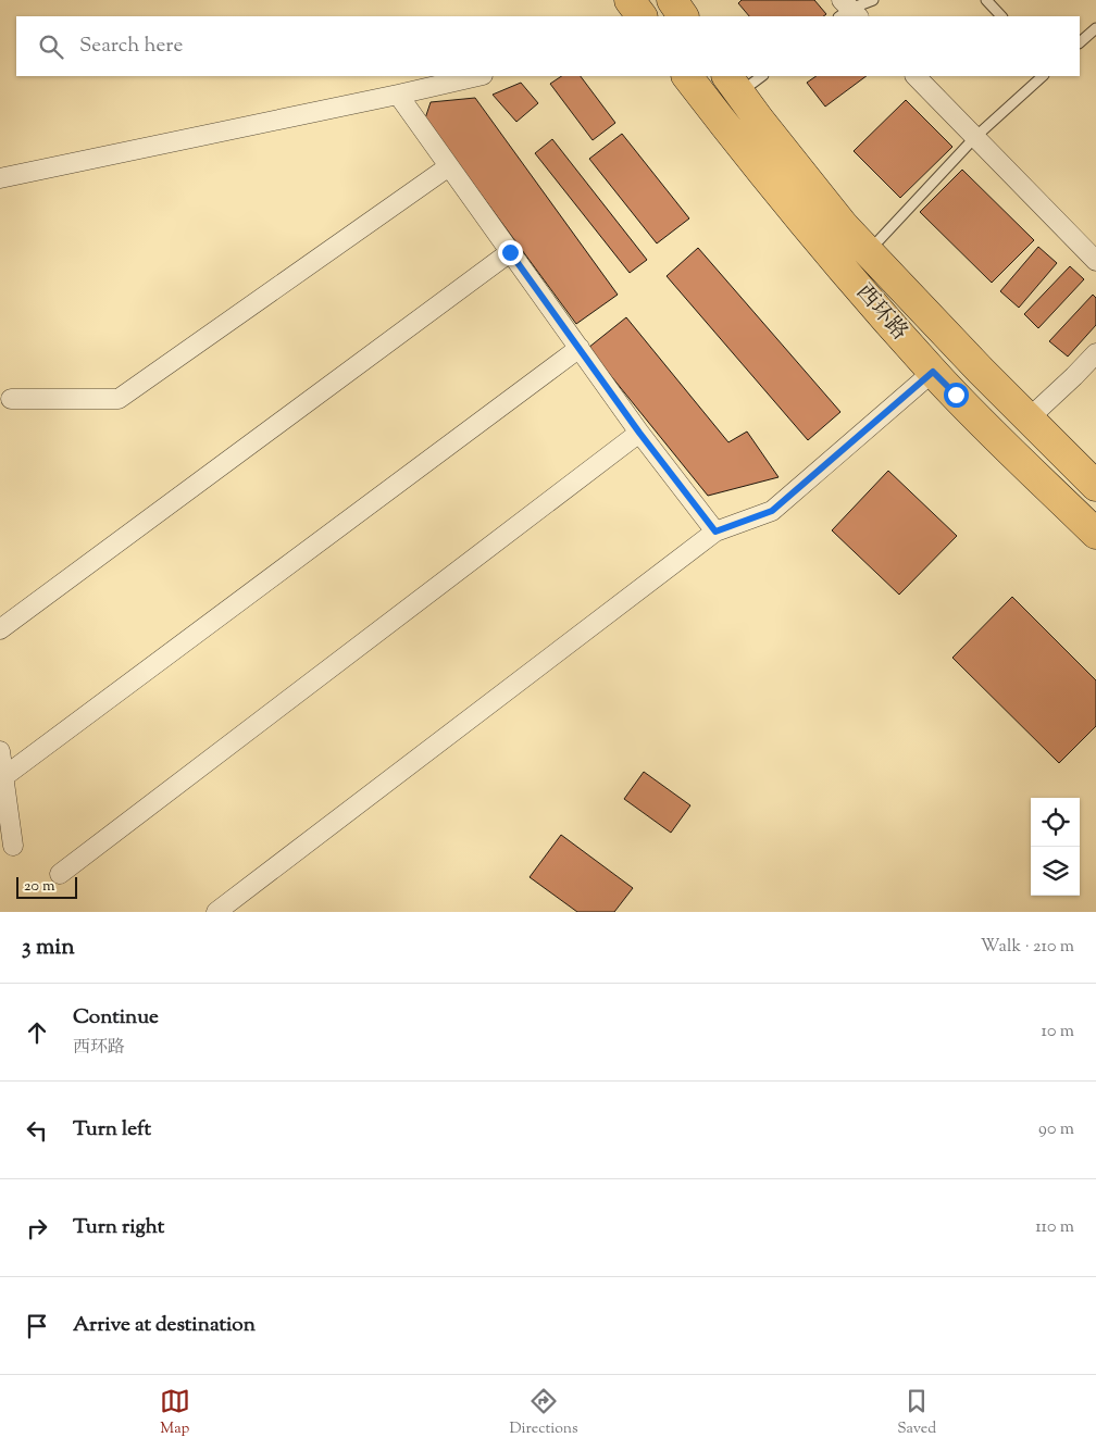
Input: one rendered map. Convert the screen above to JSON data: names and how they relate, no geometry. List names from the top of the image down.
{
  "streets": {
    "main road": ["西环路"]
  },
  "scale_bar": "20 m",
  "page": {
    "search": "Search here",
    "scale": "20 m",
    "heading": ["3 min", "Walk · 210 m"],
    "list": [
      ["Continue", "西环路", "10 m"],
      ["Turn left", "90 m"],
      ["Turn right", "110 m"],
      "Arrive at destination"
    ],
    "nav": ["Map", "Directions", "Saved"]
  }
}
